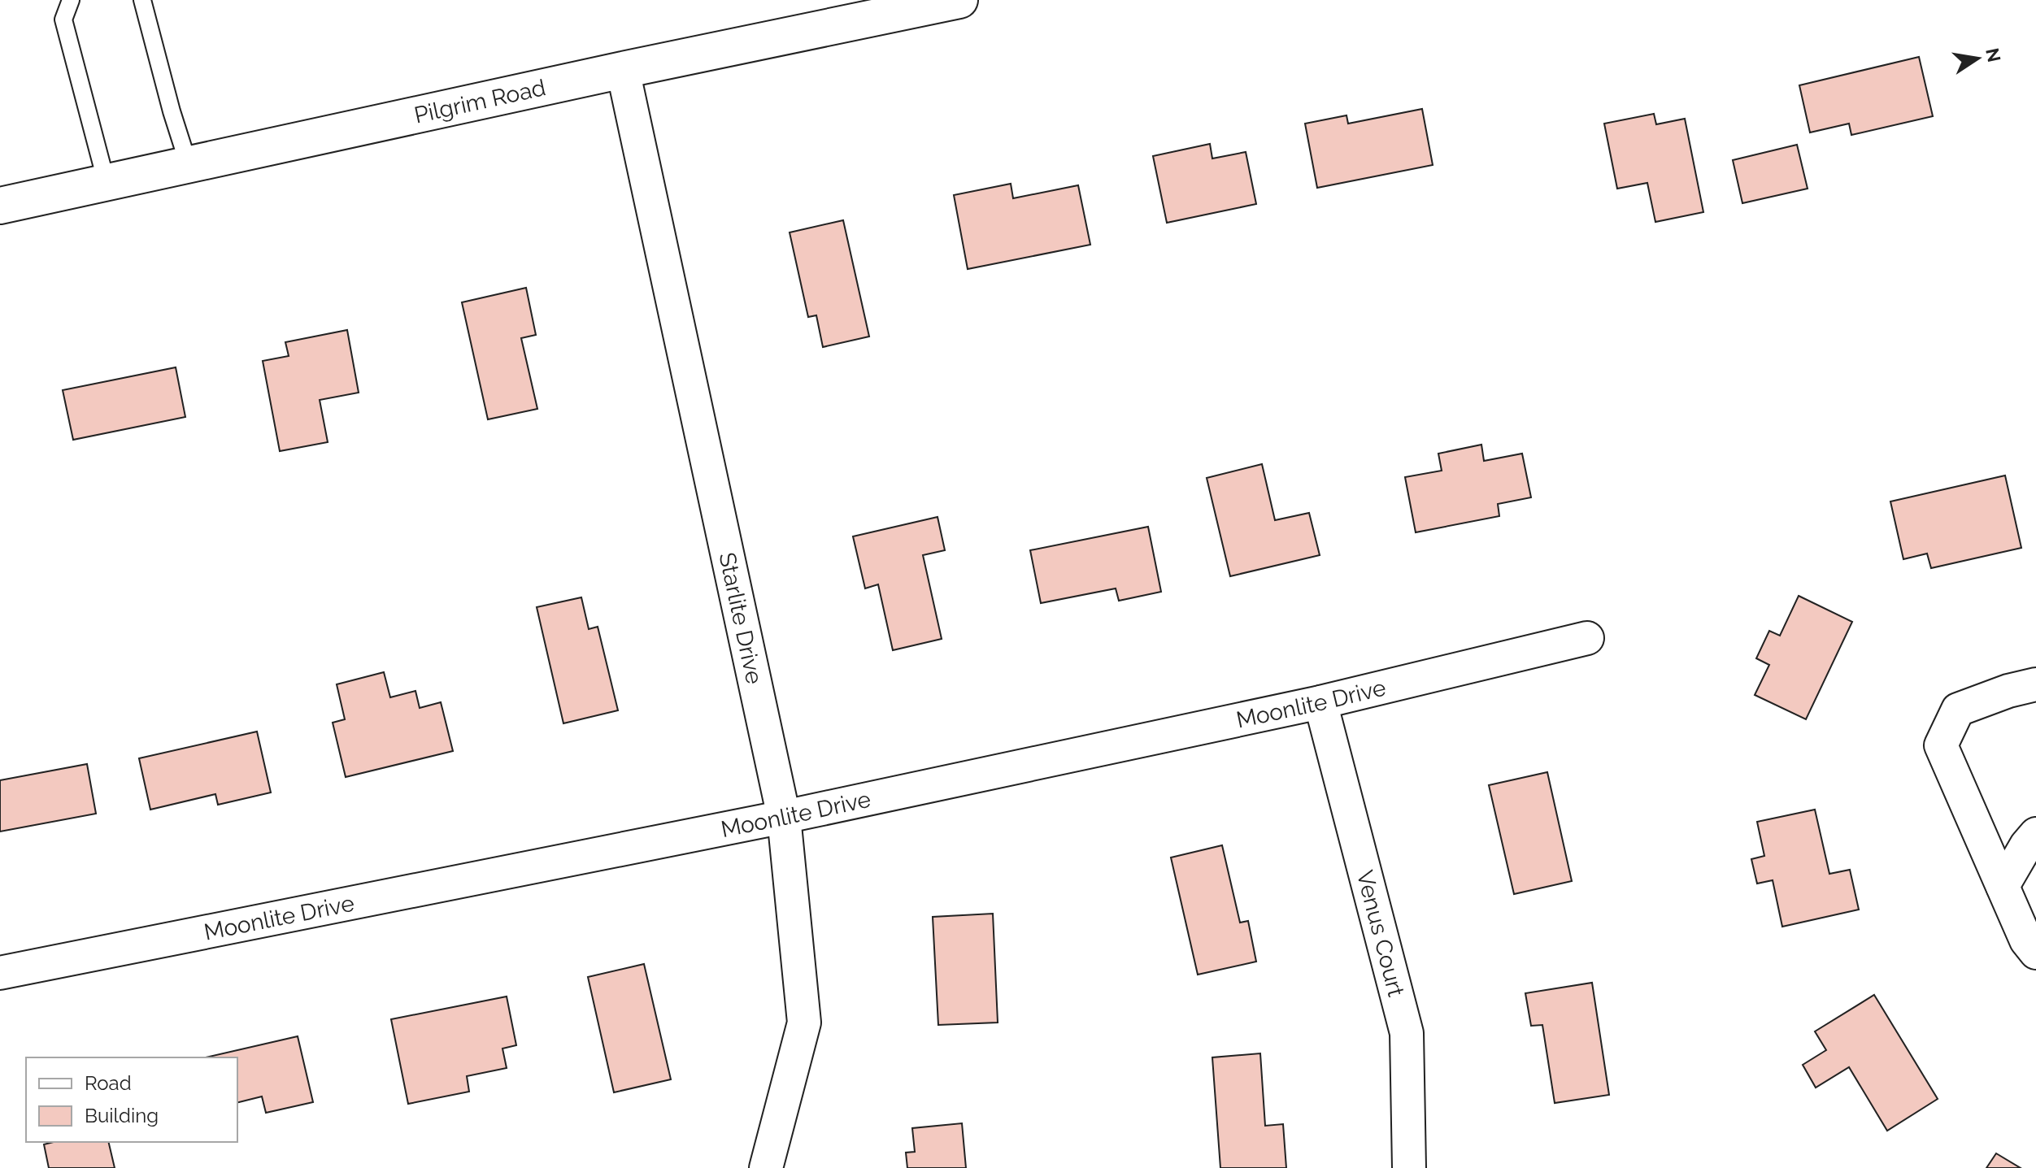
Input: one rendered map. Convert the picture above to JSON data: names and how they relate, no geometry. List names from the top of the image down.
{
  "streets": {
    "street": [
      "Pilgrim Road",
      "Starlite Drive",
      "Moonlite Drive",
      "Venus Court"
    ]
  },
  "crossings": [
    ["Pilgrim Road", "Starlite Drive"],
    ["Starlite Drive", "Moonlite Drive"],
    ["Moonlite Drive", "Venus Court"]
  ],
  "legend": ["Road", "Building"],
  "north": "right"
}
